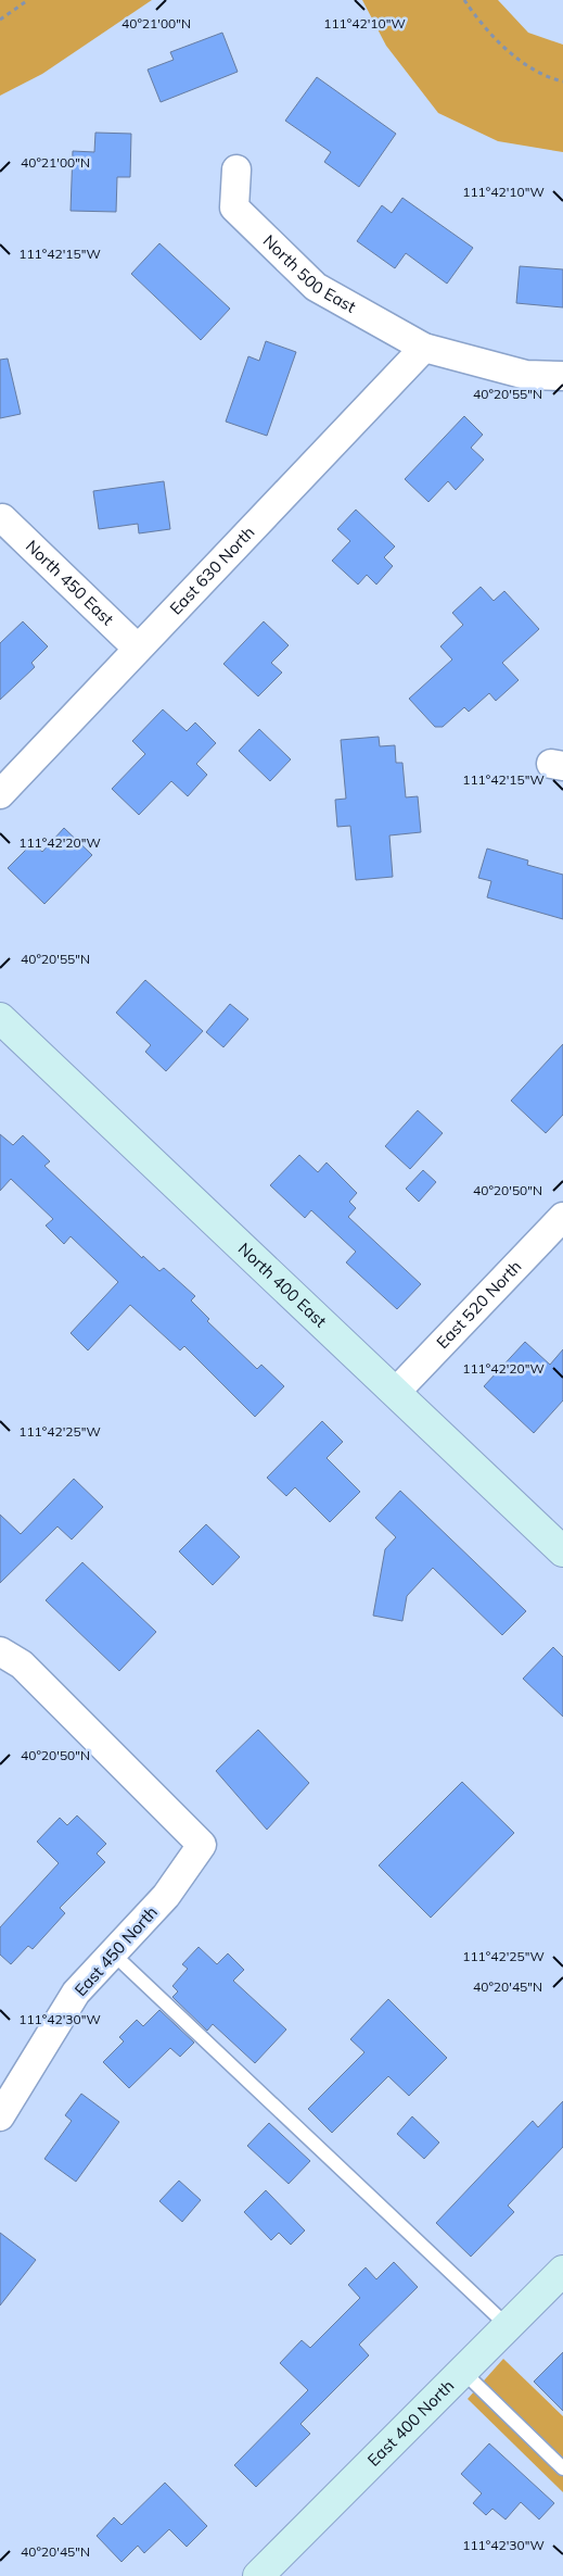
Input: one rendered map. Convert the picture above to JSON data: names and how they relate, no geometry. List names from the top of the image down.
{
  "streets": {
    "street": [
      "North 500 East",
      "East 630 North",
      "North 450 East",
      "North 400 East",
      "East 520 North",
      "East 450 North",
      "East 400 North"
    ]
  },
  "crossings": [
    ["North 500 East", "East 630 North"],
    ["East 630 North", "North 450 East"],
    ["North 400 East", "East 520 North"]
  ],
  "coordinates": [
    "111°42'10\"W",
    "40°21'00\"N",
    "111°42'15\"W",
    "40°20'55\"N",
    "111°42'20\"W",
    "40°20'50\"N",
    "111°42'25\"W",
    "40°20'45\"N",
    "111°42'30\"W"
  ]
}
